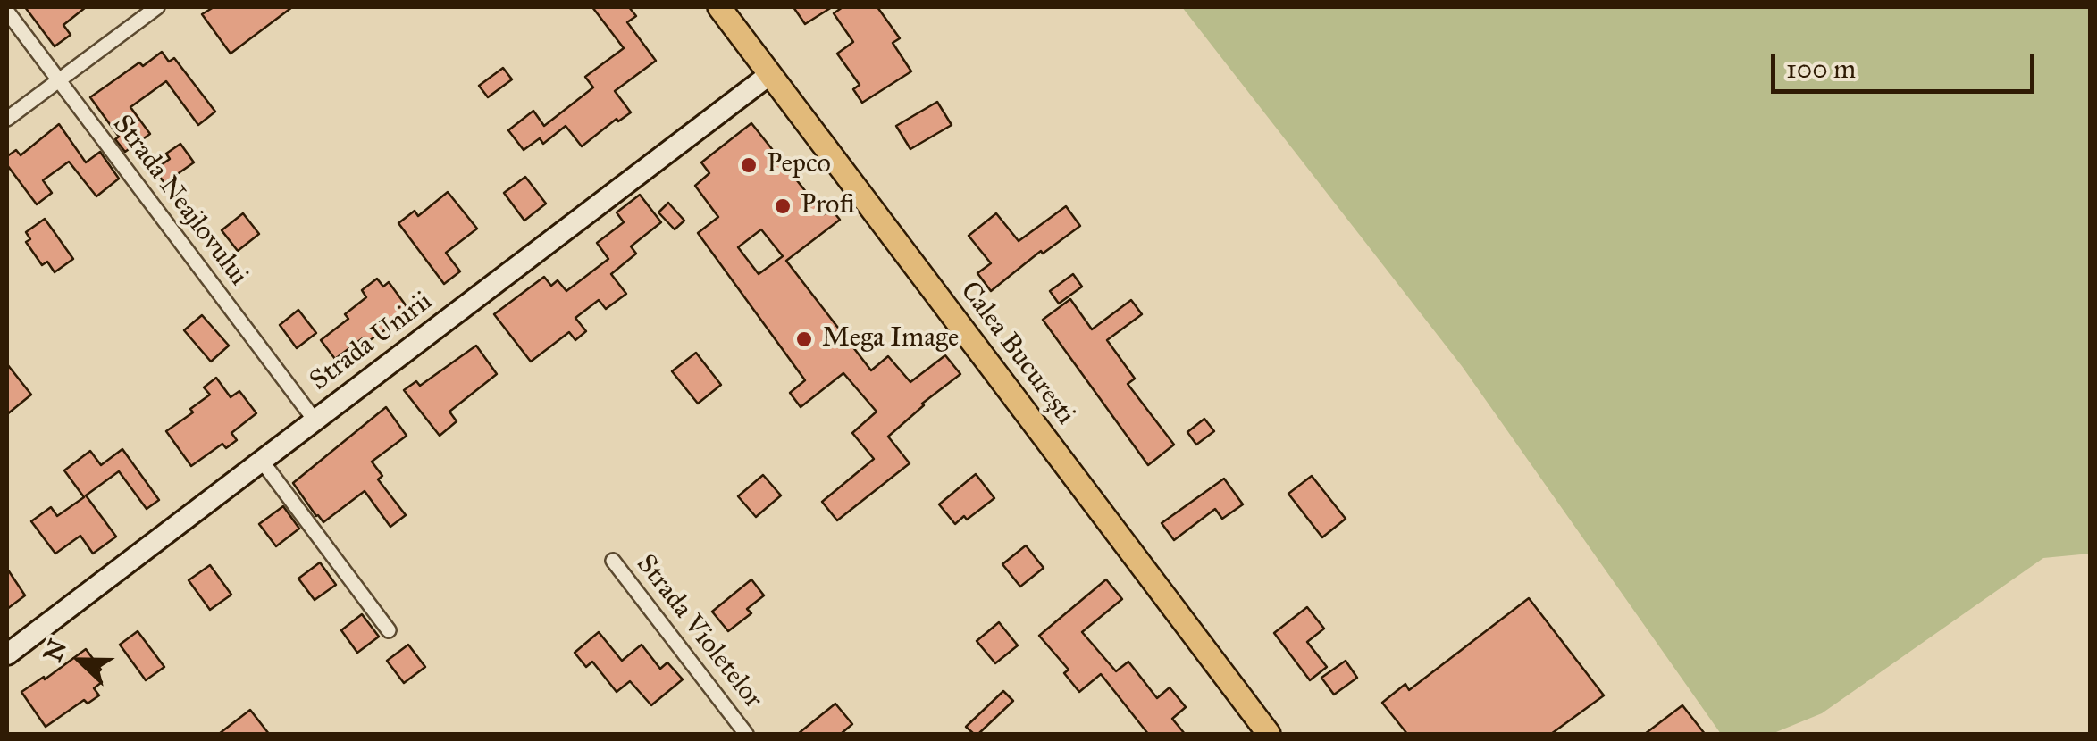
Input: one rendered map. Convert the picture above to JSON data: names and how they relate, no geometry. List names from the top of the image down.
{
  "streets": {
    "main road": ["Strada Unirii", "Calea București"],
    "street": ["Strada Neajlovului", "Strada Violetelor"]
  },
  "crossings": [
    ["Strada Neajlovului", "Strada Unirii"],
    ["Strada Unirii", "Calea București"]
  ],
  "places": ["Pepco", "Profi", "Mega Image"],
  "scale_bar": "100 m",
  "north": "left"
}
